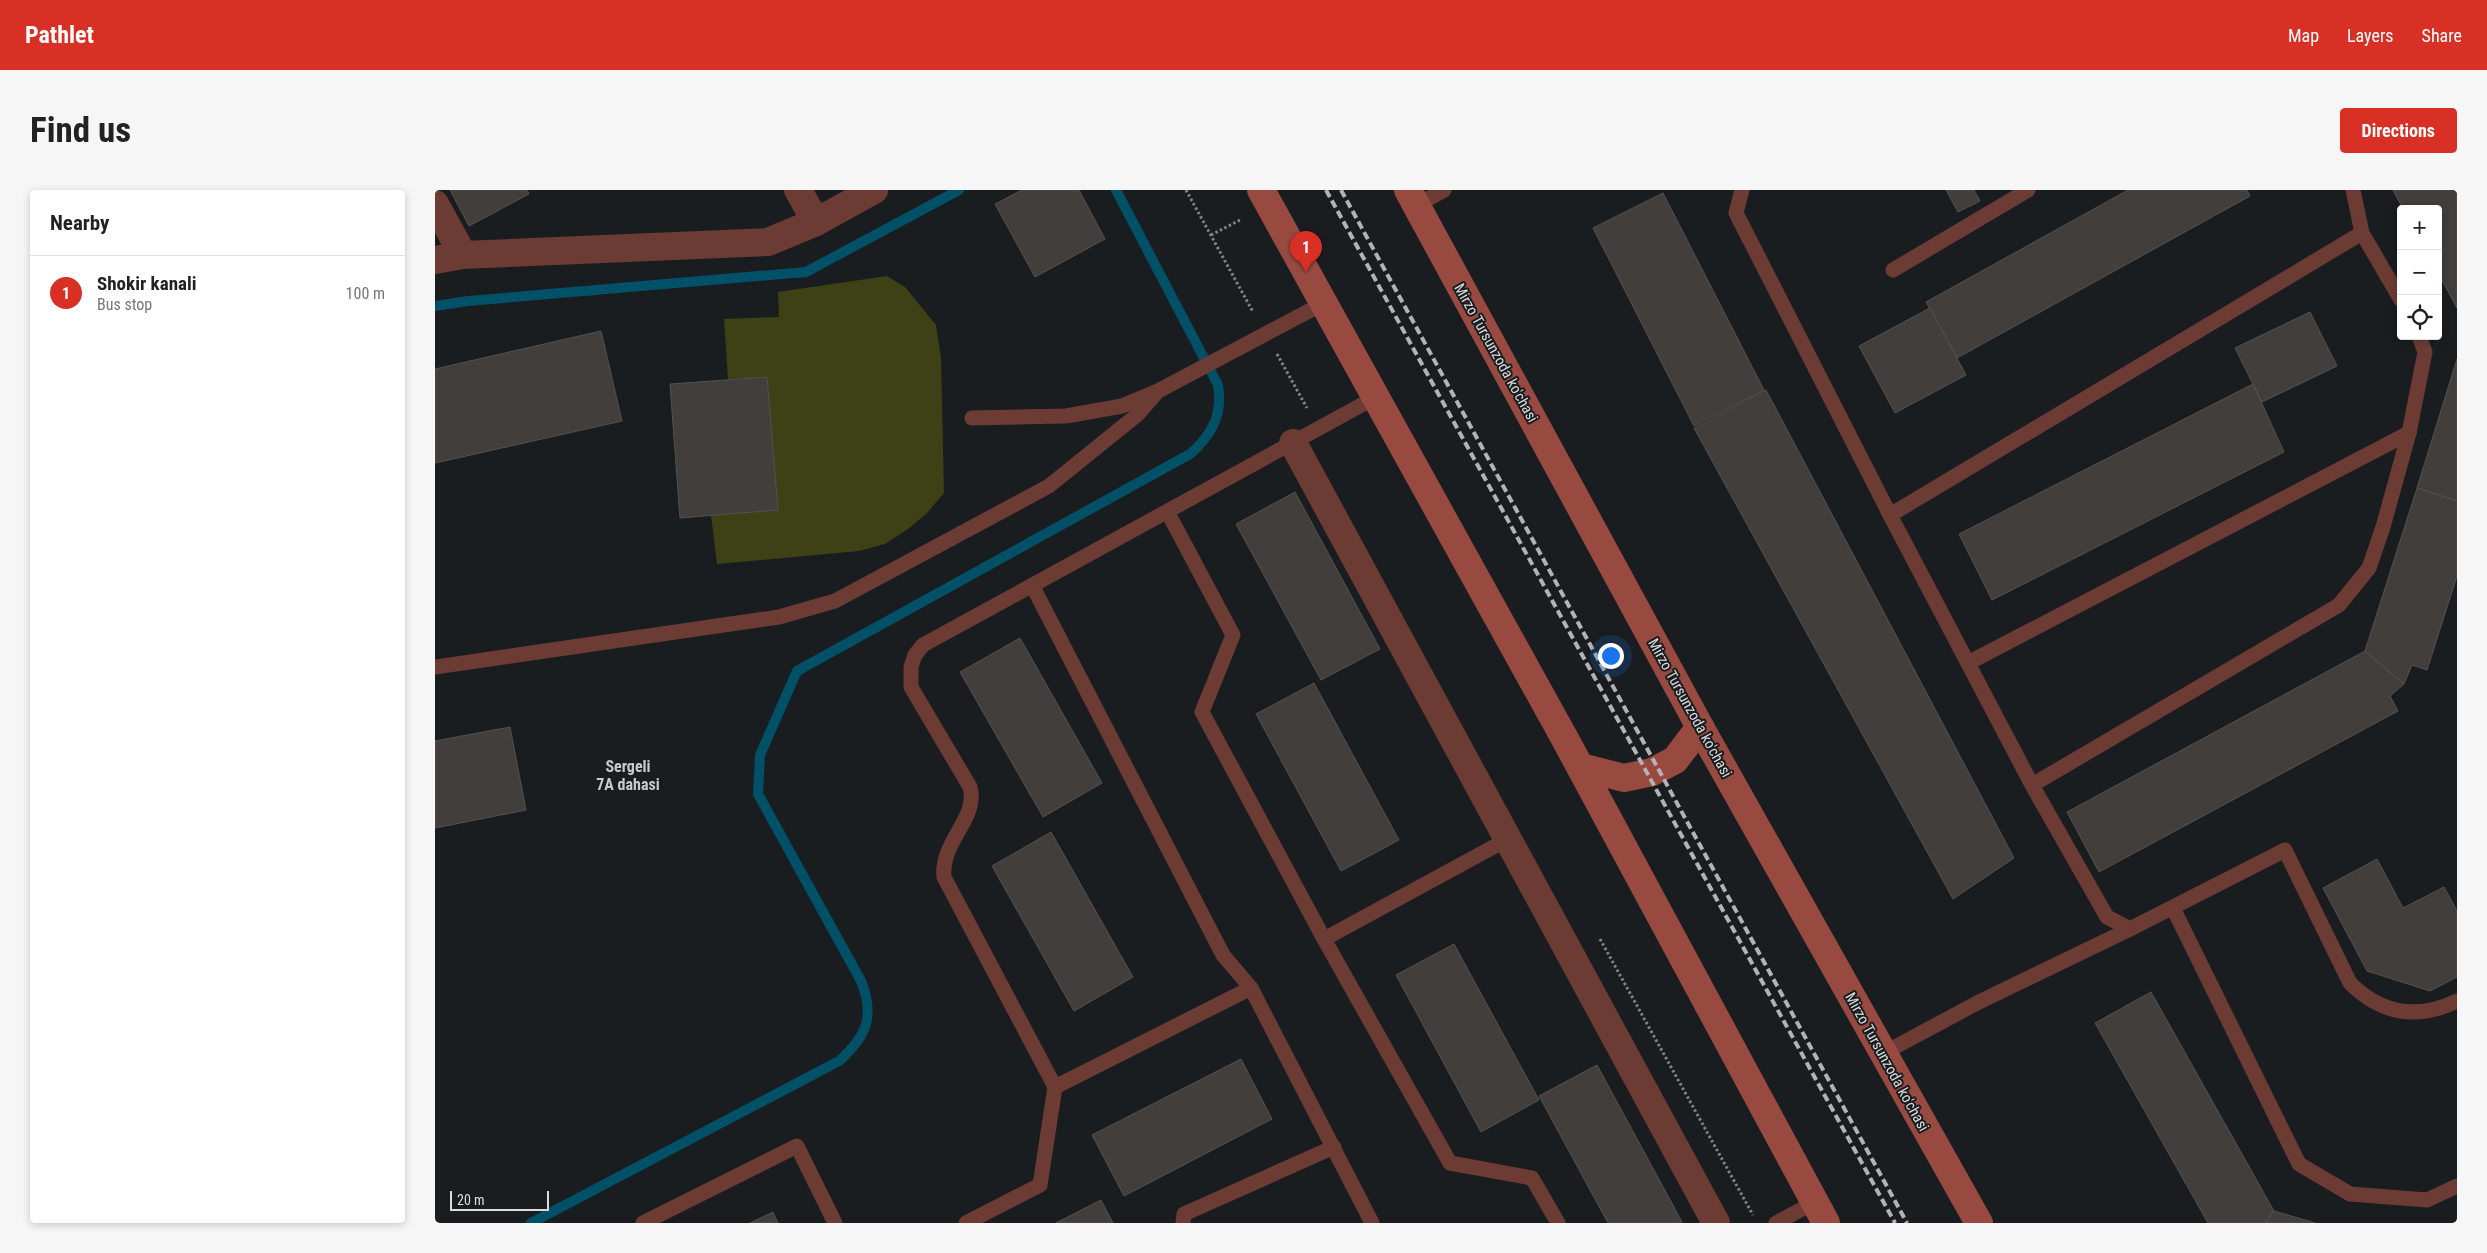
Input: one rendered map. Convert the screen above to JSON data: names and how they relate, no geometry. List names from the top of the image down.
{
  "streets": {
    "main road": ["Mirzo Tursunzoda ko'chasi"]
  },
  "districts": ["Sergeli 7A dahasi"],
  "scale_bar": "20 m",
  "page": {
    "header": "Pathlet",
    "nav": ["Map", "Layers", "Share"],
    "buttons": "Directions",
    "title": "Find us",
    "heading": "Nearby",
    "map_buttons": ["+", "−"],
    "pins": "1",
    "list": [
      {
        "mark": "1",
        "name": "Shokir kanali",
        "note": "Bus stop",
        "value": "100 m"
      }
    ],
    "scale": "20 m"
  }
}
